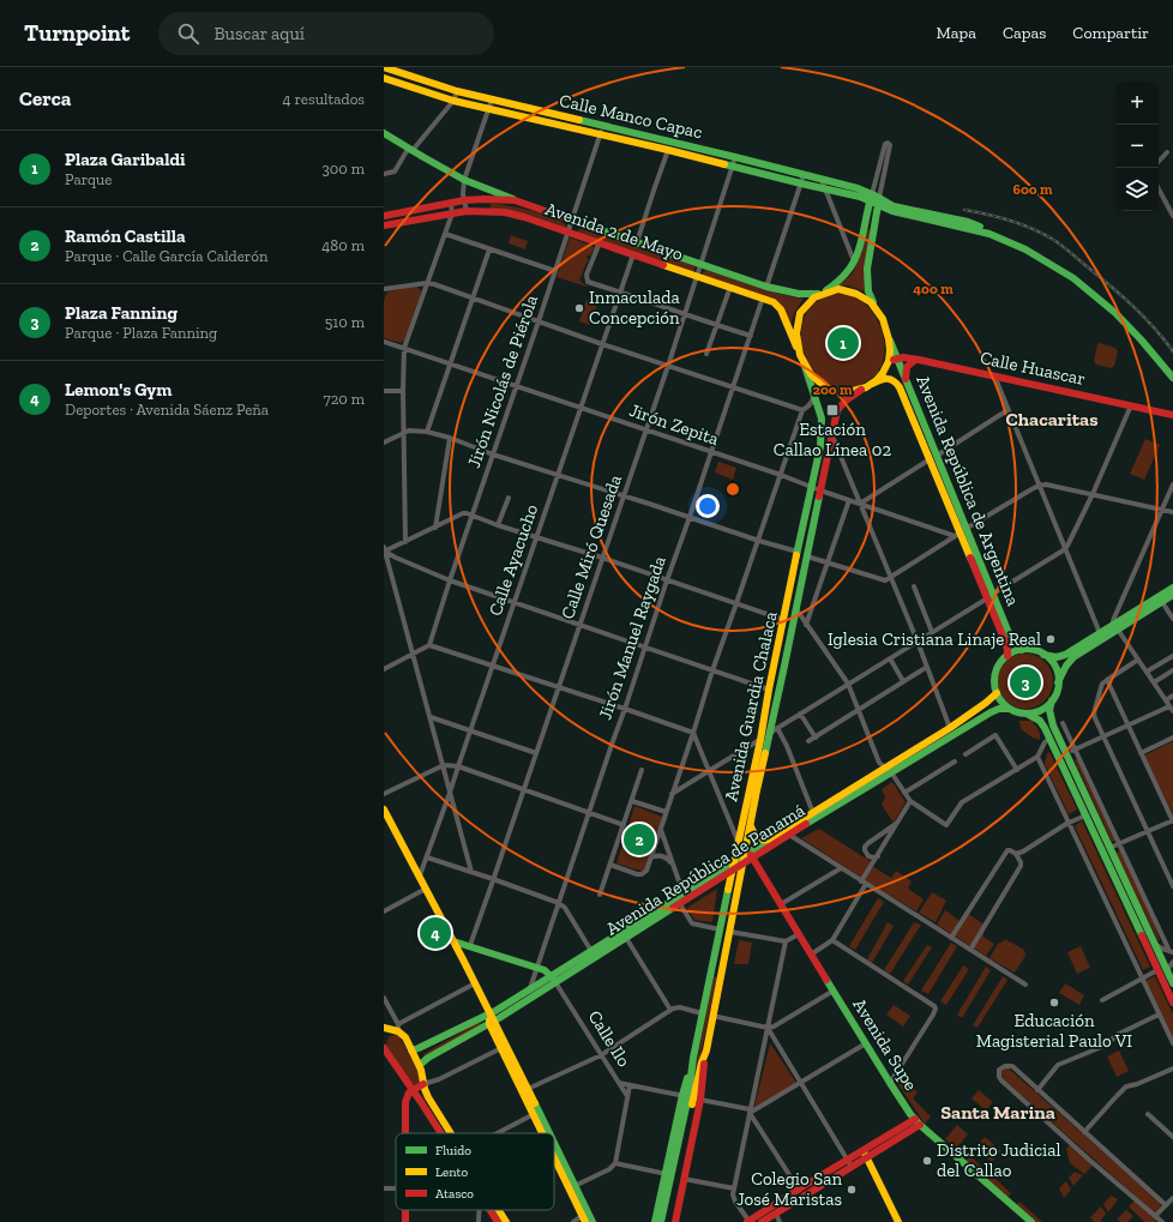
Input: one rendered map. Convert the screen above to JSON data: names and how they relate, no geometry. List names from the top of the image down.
{
  "streets": {
    "main road": [
      "Calle Manco Capac",
      "Avenida 2 de Mayo",
      "Calle Huascar",
      "Avenida República de Argentina",
      "Avenida Guardia Chalaca",
      "Avenida República de Panamá",
      "Avenida Supe"
    ],
    "street": [
      "Jirón Nicolás de Piérola",
      "Jirón Zepita",
      "Calle Miró Quesada",
      "Calle Ayacucho",
      "Jirón Manuel Raygada",
      "Calle Ilo"
    ]
  },
  "crossings": [
    ["Calle Manco Capac", "Jirón Nicolás de Piérola"],
    ["Calle Manco Capac", "Calle Miró Quesada"],
    ["Avenida 2 de Mayo", "Jirón Nicolás de Piérola"],
    ["Avenida 2 de Mayo", "Avenida República de Argentina"],
    ["Avenida 2 de Mayo", "Calle Miró Quesada"],
    ["Avenida 2 de Mayo", "Calle Ayacucho"],
    ["Avenida 2 de Mayo", "Jirón Manuel Raygada"],
    ["Avenida 2 de Mayo", "Avenida Guardia Chalaca"],
    ["Calle Huascar", "Avenida República de Argentina"],
    ["Jirón Nicolás de Piérola", "Jirón Zepita"],
    ["Jirón Zepita", "Avenida República de Argentina"],
    ["Jirón Zepita", "Calle Miró Quesada"],
    ["Jirón Zepita", "Calle Ayacucho"],
    ["Jirón Zepita", "Jirón Manuel Raygada"],
    ["Jirón Zepita", "Avenida Guardia Chalaca"],
    ["Avenida República de Argentina", "Avenida Guardia Chalaca"],
    ["Avenida República de Argentina", "Avenida República de Panamá"],
    ["Jirón Manuel Raygada", "Avenida República de Panamá"],
    ["Avenida Guardia Chalaca", "Avenida República de Panamá"],
    ["Avenida Guardia Chalaca", "Calle Ilo"],
    ["Avenida Guardia Chalaca", "Avenida Supe"],
    ["Avenida República de Panamá", "Calle Ilo"],
    ["Avenida República de Panamá", "Avenida Supe"]
  ],
  "districts": ["Chacaritas", "Santa Marina"],
  "places": {
    "other": [
      "Inmaculada Concepción",
      "Iglesia Cristiana Linaje Real",
      "Educación Magisterial Paulo VI",
      "Distrito Judicial del Callao",
      "Colegio San José Maristas"
    ],
    "transit": ["Estación Callao Línea 02"]
  },
  "legend": ["Fluido", "Lento", "Atasco"],
  "page": {
    "header": "Turnpoint",
    "search": "Buscar aquí",
    "nav": ["Mapa", "Capas", "Compartir"],
    "heading": ["Cerca", "4 resultados"],
    "map_buttons": ["+", "−"],
    "list": [
      {
        "mark": "1",
        "name": "Plaza Garibaldi",
        "note": "Parque",
        "value": "300 m"
      },
      {
        "mark": "2",
        "name": "Ramón Castilla",
        "note": "Parque · Calle García Calderón",
        "value": "480 m"
      },
      {
        "mark": "3",
        "name": "Plaza Fanning",
        "note": "Parque · Plaza Fanning",
        "value": "510 m"
      },
      {
        "mark": "4",
        "name": "Lemon's Gym",
        "note": "Deportes · Avenida Sáenz Peña",
        "value": "720 m"
      }
    ],
    "pins": [
      "1",
      "3",
      "2",
      "4"
    ]
  },
  "rings": ["600 m", "400 m", "200 m"]
}
